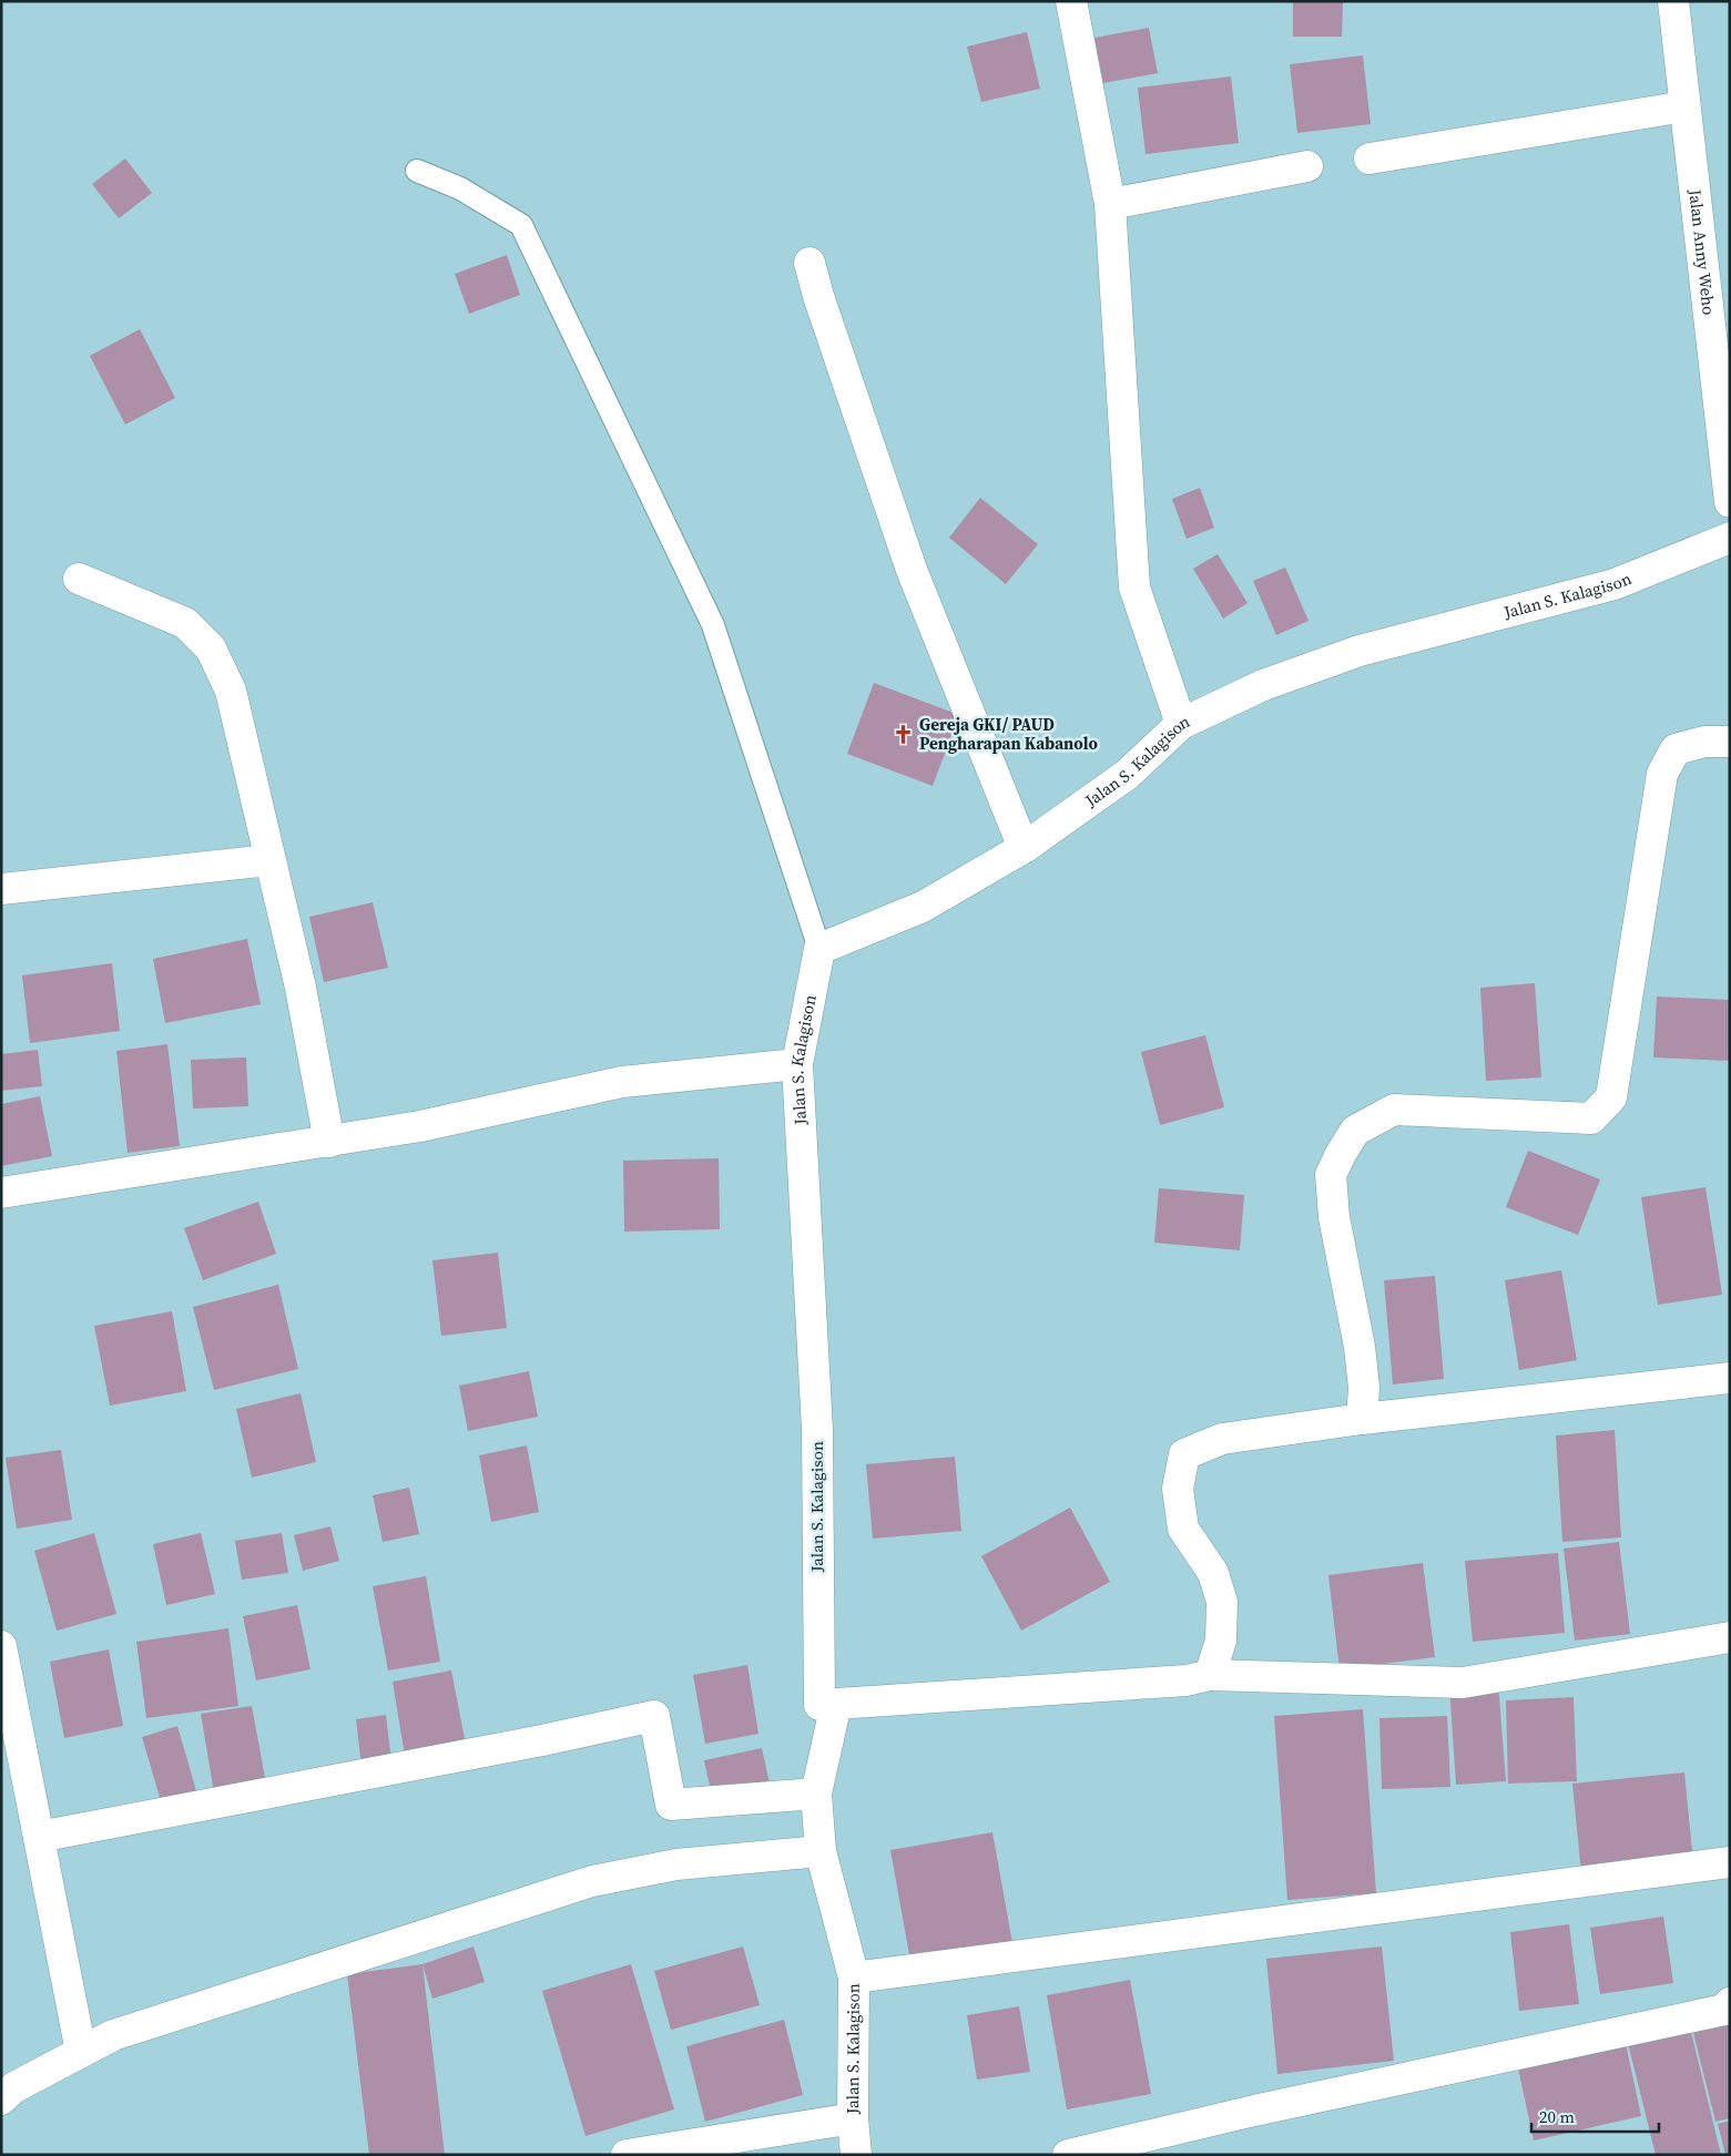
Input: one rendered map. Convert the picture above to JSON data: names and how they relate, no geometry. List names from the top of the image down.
{
  "streets": {
    "street": ["Jalan Anny Weho", "Jalan S. Kalagison"]
  },
  "places": {
    "church": ["Gereja GKI/ PAUD Pengharapan Kabanolo"]
  },
  "scale_bar": "20 m"
}
